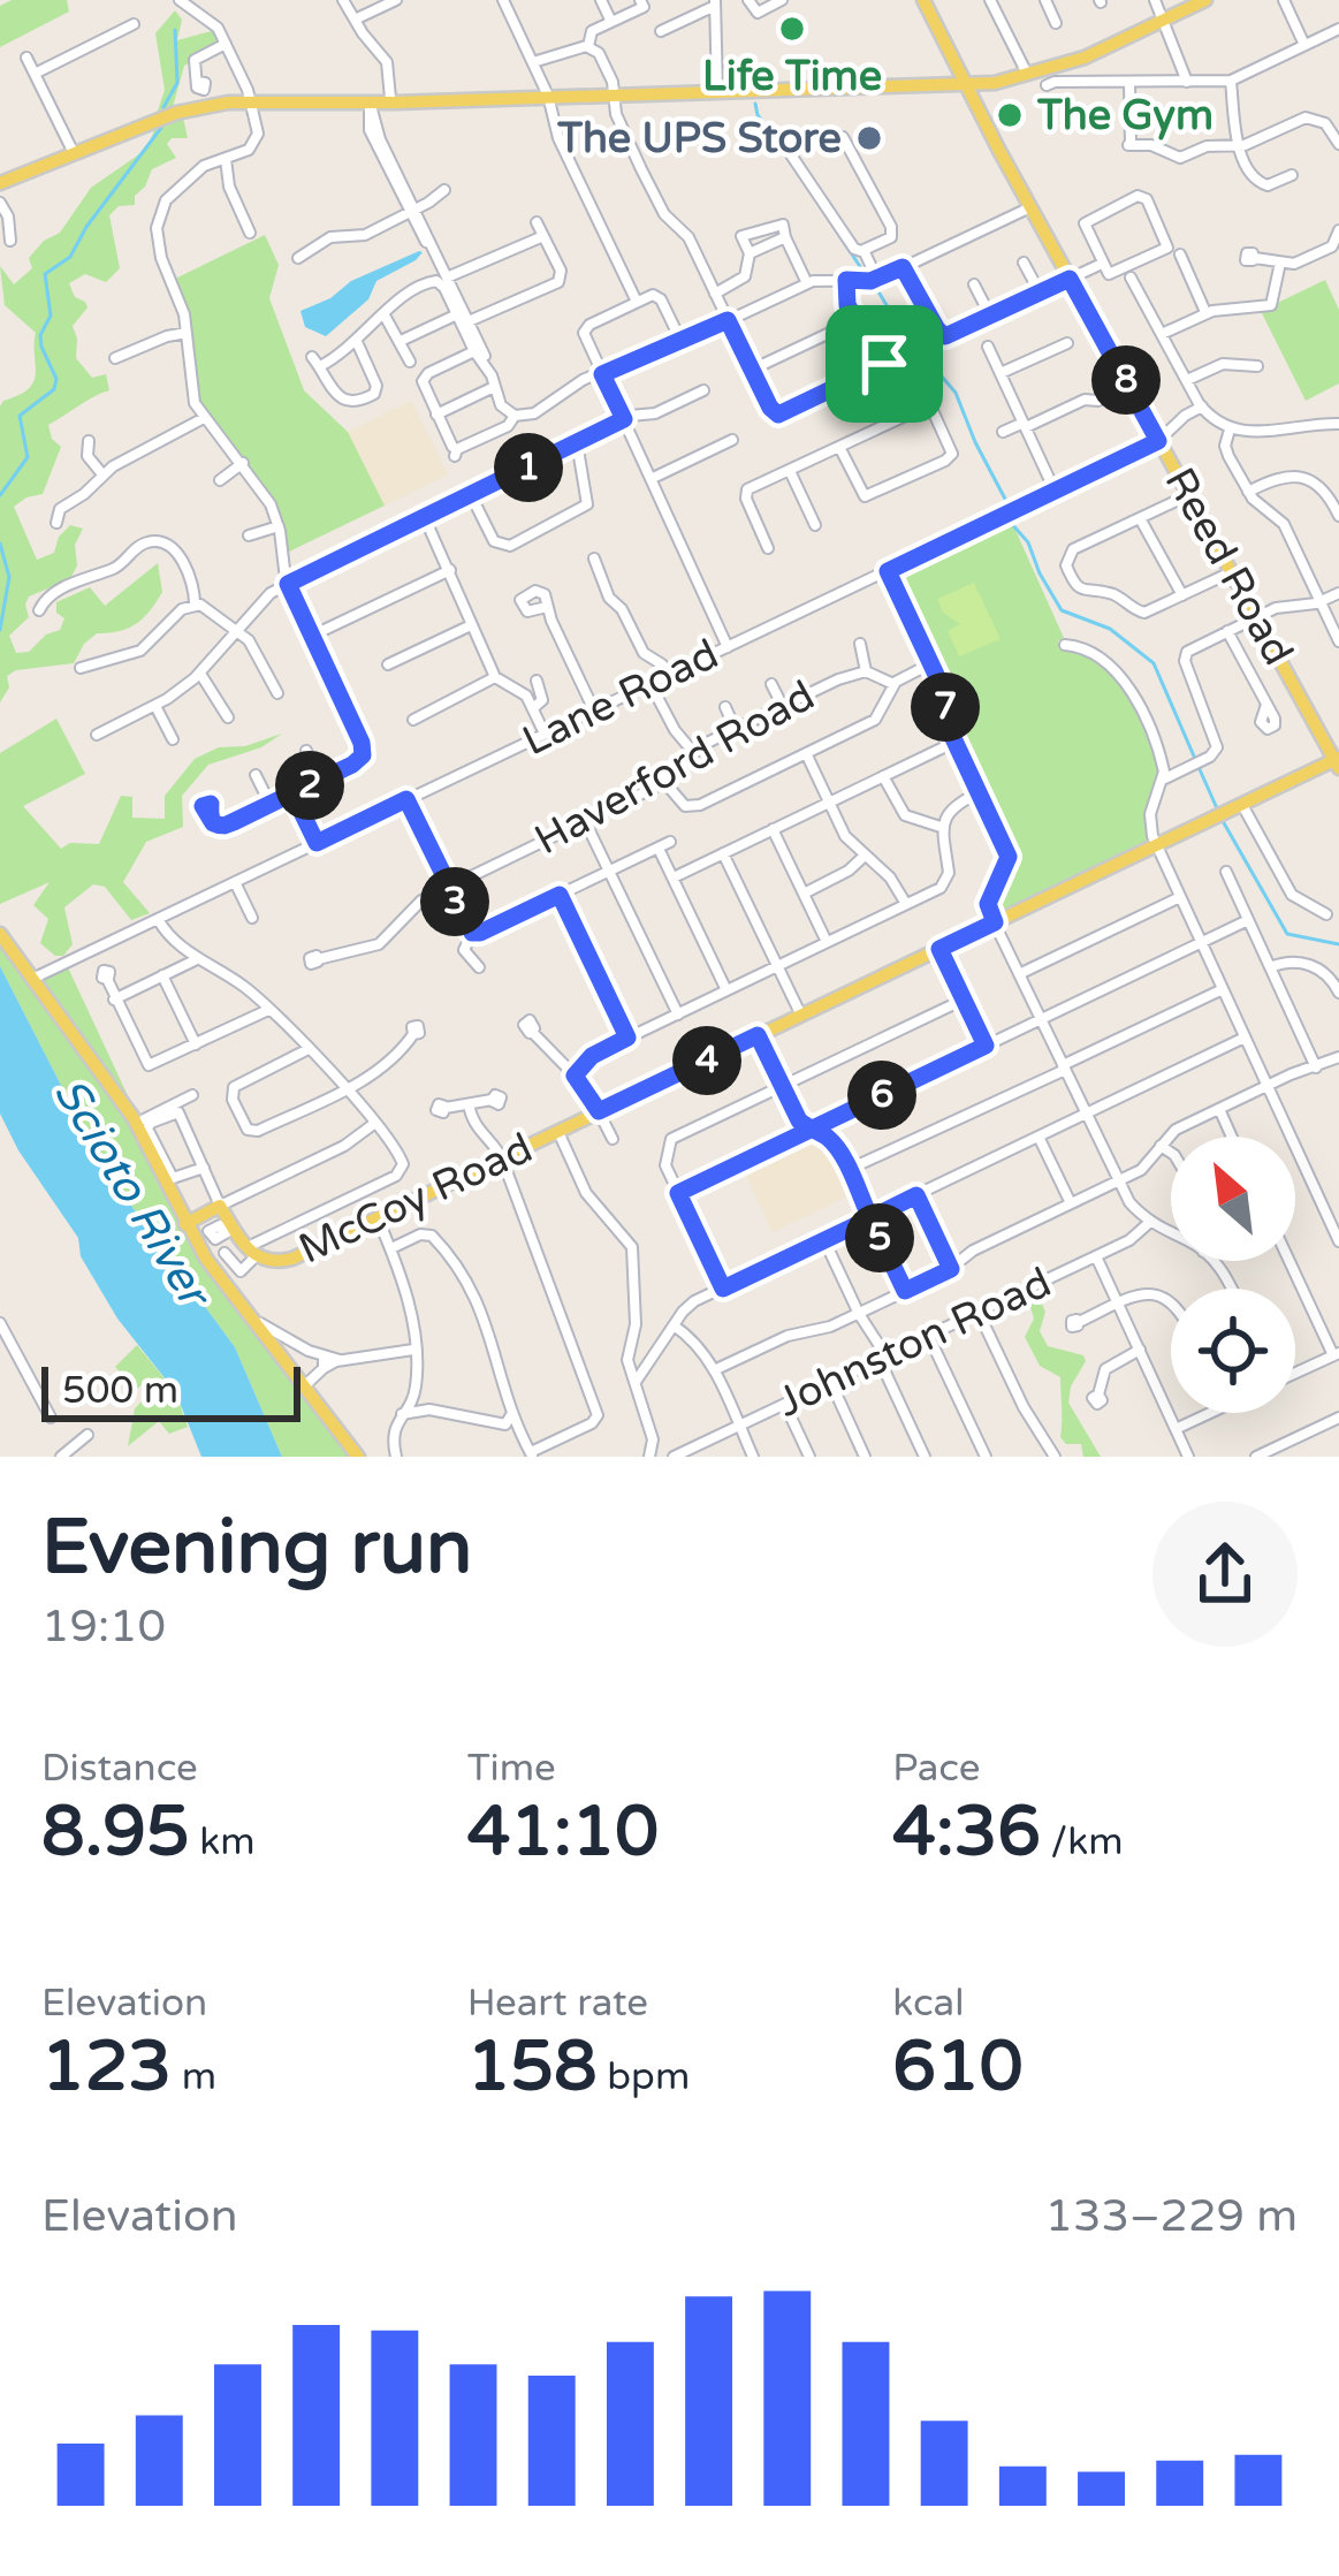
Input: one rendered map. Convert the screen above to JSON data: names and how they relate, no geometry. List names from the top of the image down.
{
  "streets": {
    "main road": ["Reed Road", "McCoy Road"],
    "street": ["Lane Road", "Haverford Road", "Johnston Road"]
  },
  "crossings": [
    ["Reed Road", "Lane Road"],
    ["Reed Road", "McCoy Road"]
  ],
  "water": ["Scioto River"],
  "places": ["Life Time", "The Gym", "The UPS Store"],
  "scale_bar": "500 m",
  "north": "top left",
  "page": {
    "pins": [
      "8",
      "1",
      "7",
      "2",
      "3",
      "4",
      "6",
      "5"
    ],
    "scale": "500 m",
    "heading": ["Evening run", "19:10"],
    "stats": [
      ["Distance", "8.95 km"],
      ["Time", "41:10"],
      ["Pace", "4:36 /km"],
      ["Elevation", "123 m"],
      ["Heart rate", "158 bpm"],
      ["kcal", "610"]
    ],
    "chart": ["Elevation", "133–229 m"]
  }
}
